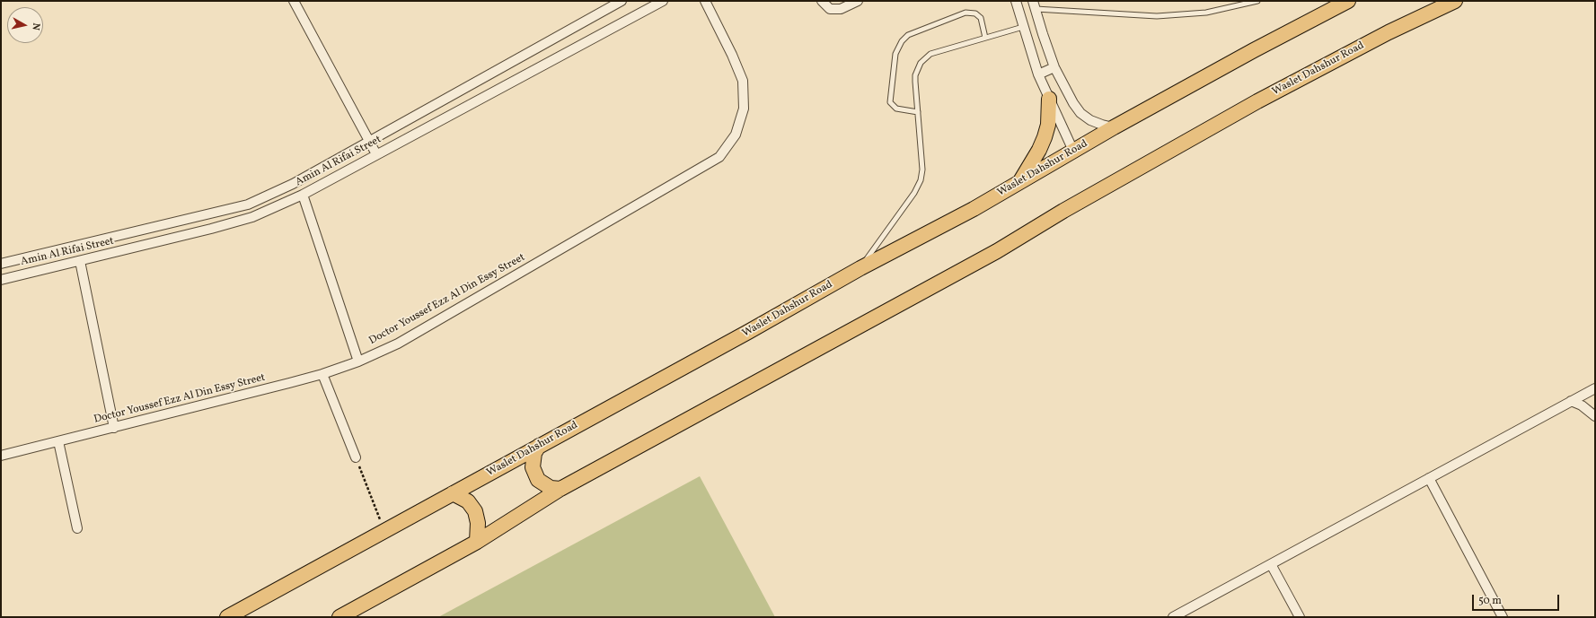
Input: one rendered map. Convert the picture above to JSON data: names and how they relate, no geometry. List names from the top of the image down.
{
  "streets": {
    "main road": ["Waslet Dahshur Road"],
    "street": ["Amin Al Rifai Street", "Doctor Youssef Ezz Al Din Essy Street"]
  },
  "scale_bar": "50 m",
  "north": "right"
}
